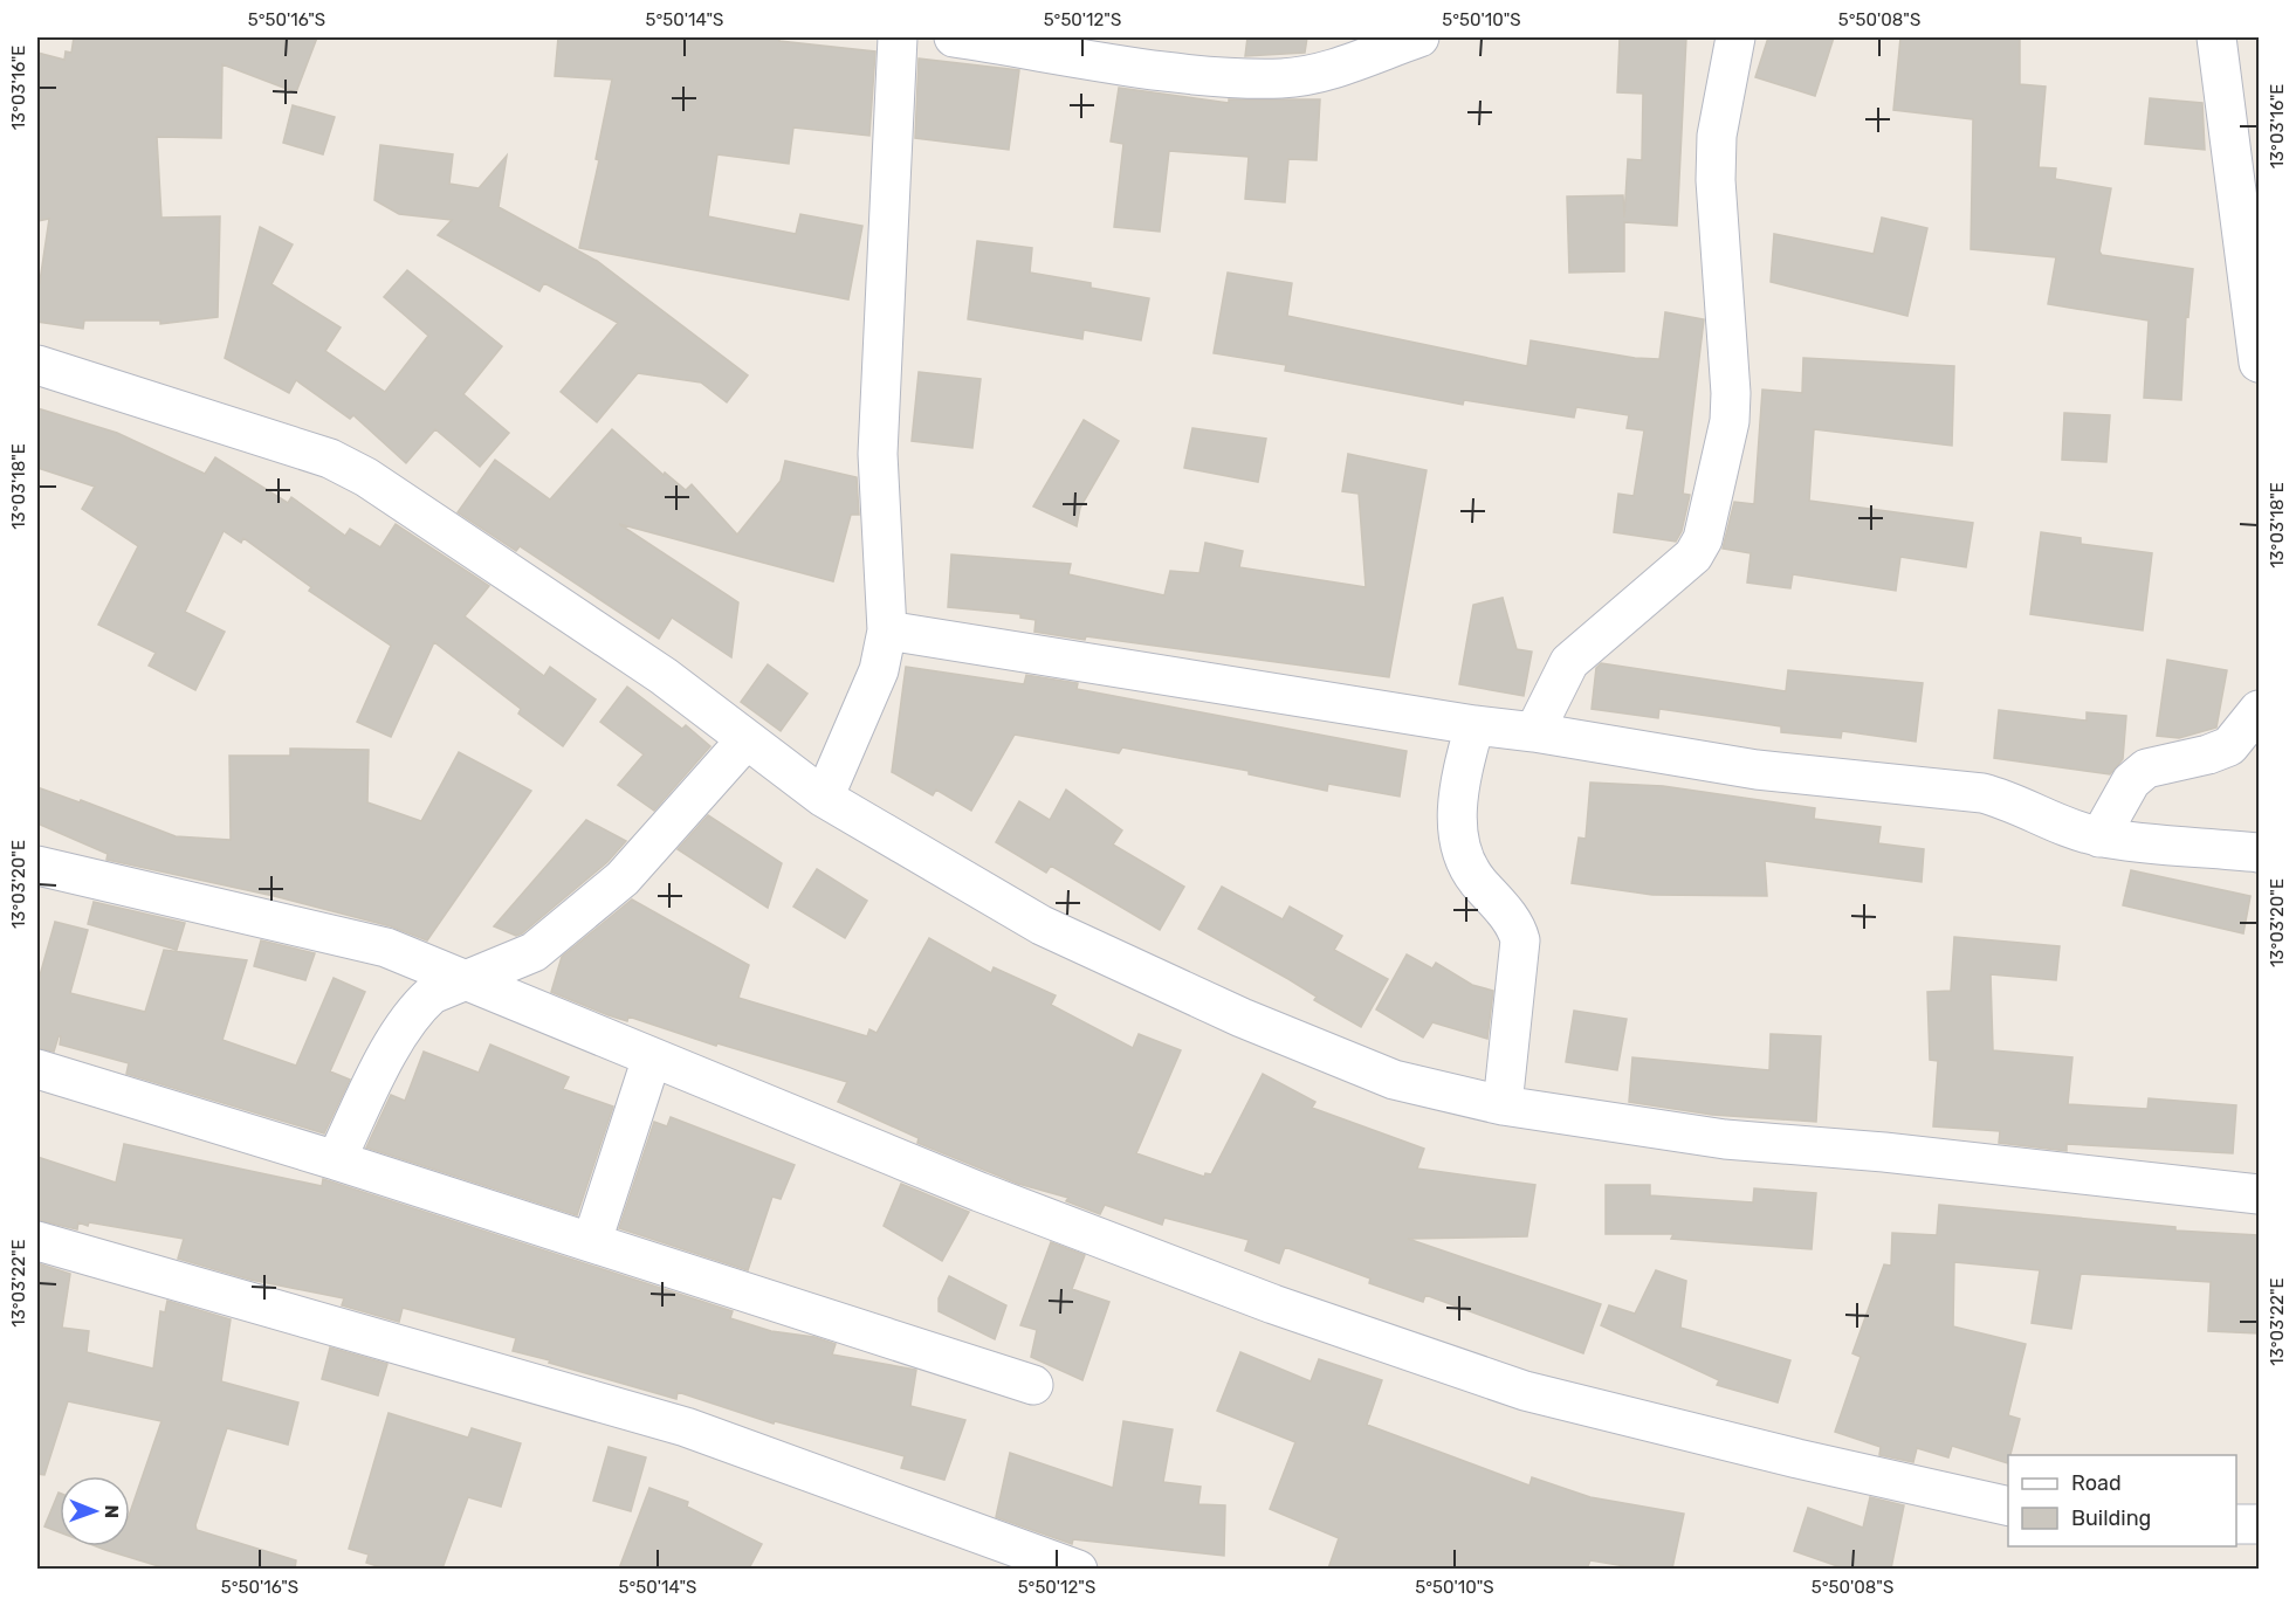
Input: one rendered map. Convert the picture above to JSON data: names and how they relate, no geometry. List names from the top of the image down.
{
  "legend": ["Road", "Building"],
  "north": "right",
  "coordinates": [
    "5°50'16\"S",
    "5°50'14\"S",
    "5°50'12\"S",
    "5°50'10\"S",
    "5°50'08\"S",
    "13°03'16\"E",
    "13°03'18\"E",
    "13°03'20\"E",
    "13°03'22\"E"
  ]
}
